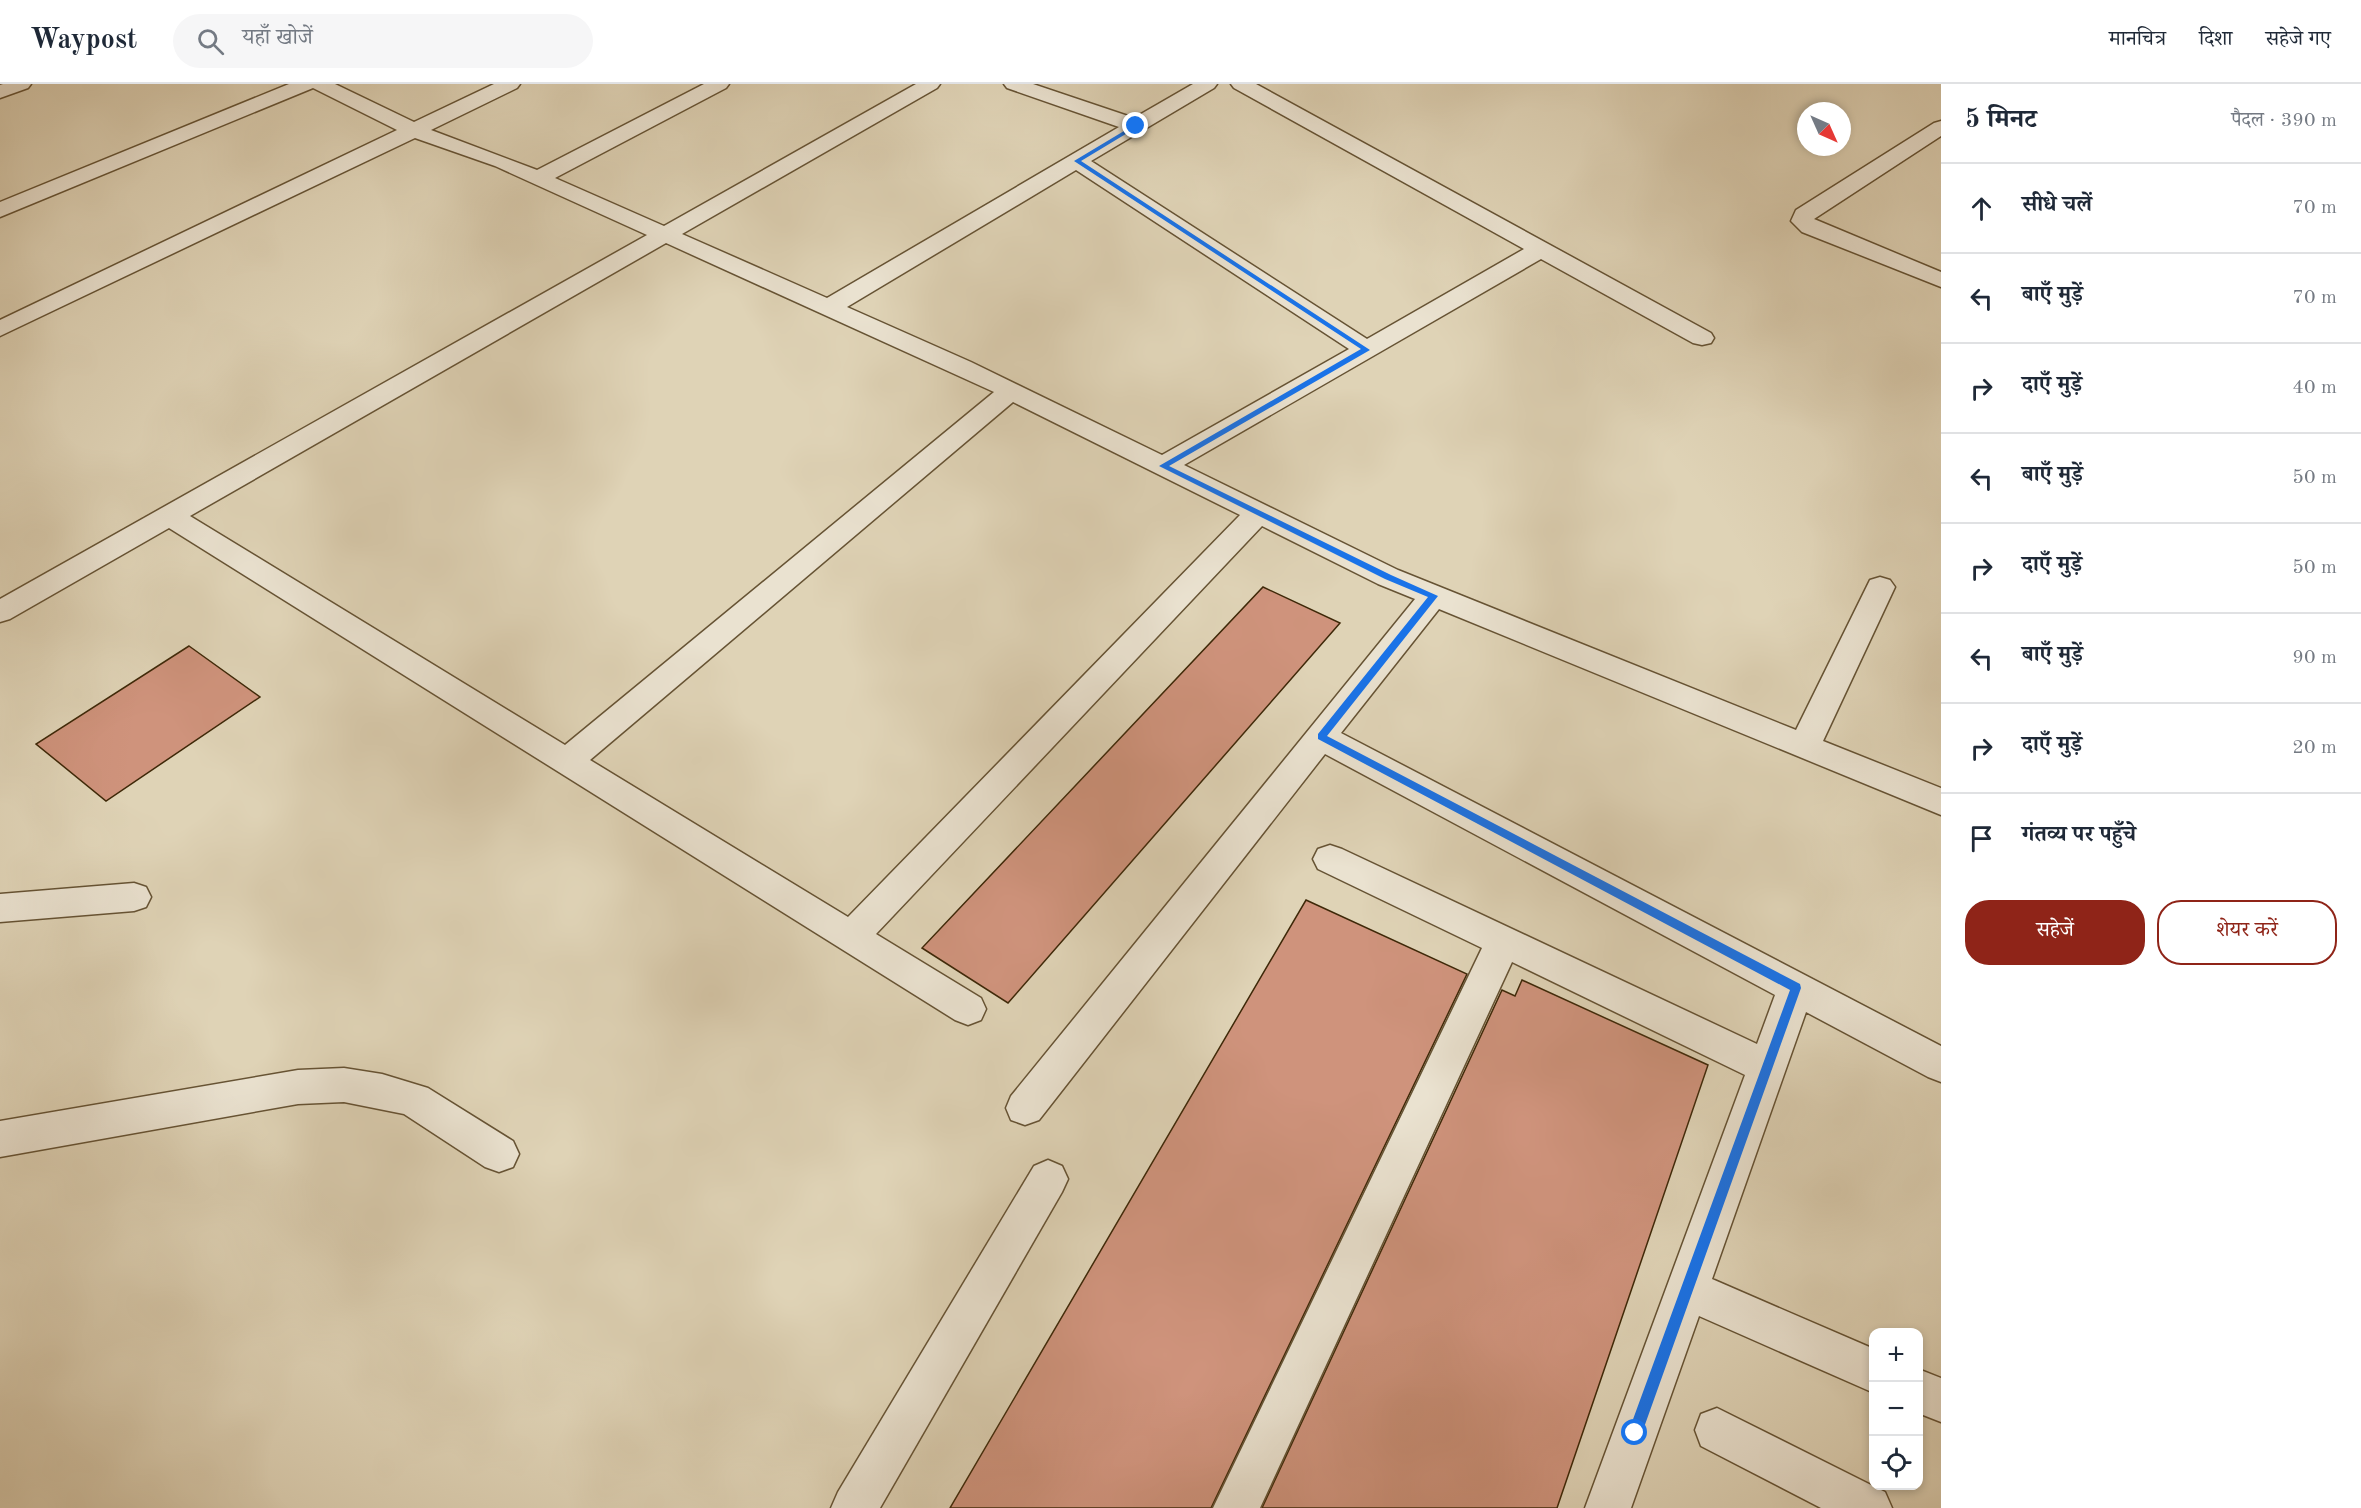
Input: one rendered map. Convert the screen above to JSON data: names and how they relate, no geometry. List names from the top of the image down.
{
  "north": "bottom right",
  "page": {
    "header": "Waypost",
    "search": "यहाँ खोजें",
    "nav": ["मानचित्र", "दिशा", "सहेजे गए"],
    "heading": ["5 मिनट", "पैदल · 390 m"],
    "list": [
      ["सीधे चलें", "70 m"],
      ["बाएँ मुड़ें", "70 m"],
      ["दाएँ मुड़ें", "40 m"],
      ["बाएँ मुड़ें", "50 m"],
      ["दाएँ मुड़ें", "50 m"],
      ["बाएँ मुड़ें", "90 m"],
      ["दाएँ मुड़ें", "20 m"],
      "गंतव्य पर पहुँचे"
    ],
    "buttons": ["सहेजें", "शेयर करें"],
    "map_buttons": ["+", "−"]
  }
}
